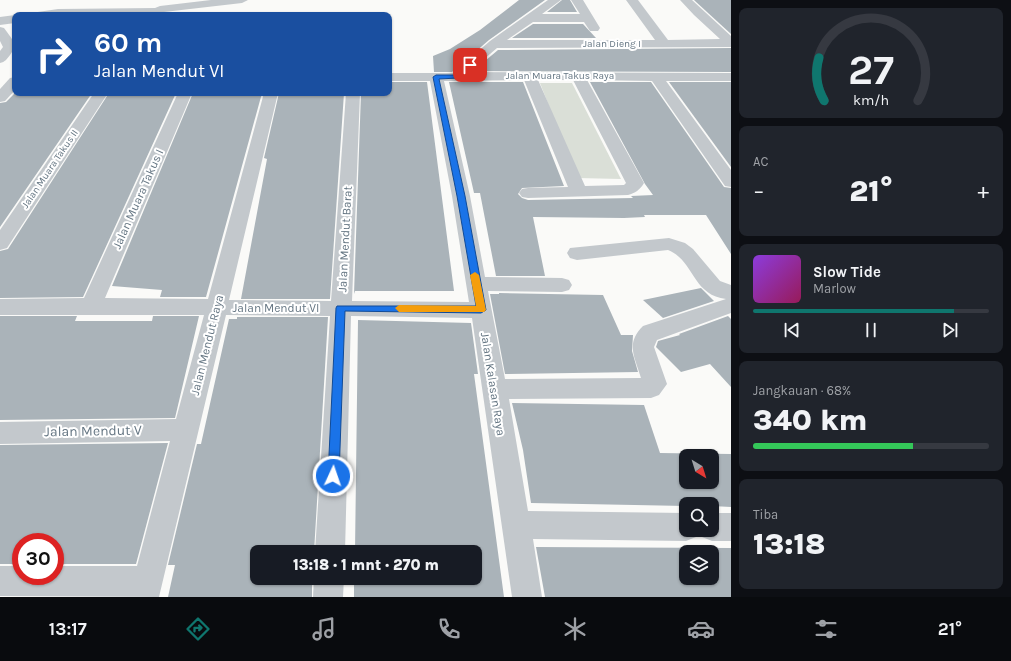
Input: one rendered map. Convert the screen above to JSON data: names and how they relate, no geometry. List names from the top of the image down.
{
  "streets": {
    "street": [
      "Jalan Dieng I",
      "Jalan Muara Takus Raya",
      "Jalan Muara Takus II",
      "Jalan Muara Takus I",
      "Jalan Mendut Barat",
      "Jalan Mendut VI",
      "Jalan Mendut Raya",
      "Jalan Kalasan Raya",
      "Jalan Mendut V"
    ]
  },
  "crossings": [
    ["Jalan Muara Takus Raya", "Jalan Kalasan Raya"],
    ["Jalan Muara Takus I", "Jalan Mendut VI"],
    ["Jalan Mendut Barat", "Jalan Mendut VI"],
    ["Jalan Mendut VI", "Jalan Mendut Raya"],
    ["Jalan Mendut VI", "Jalan Kalasan Raya"],
    ["Jalan Mendut Raya", "Jalan Mendut V"]
  ],
  "north": "bottom right",
  "page": {
    "turn": ["60 m", "Jalan Mendut VI"],
    "tile": [
      "AC",
      ["Jangkauan · 68%", "340 km"],
      ["Tiba", "13:18"]
    ],
    "heat": ["−", "21°", "+"],
    "song": ["Slow Tide", "Marlow"],
    "limit": "30",
    "trip": "13:18 · 1 mnt · 270 m",
    "tabs": ["13:17", "21°"],
    "gauge": ["27", "km/h"]
  }
}
